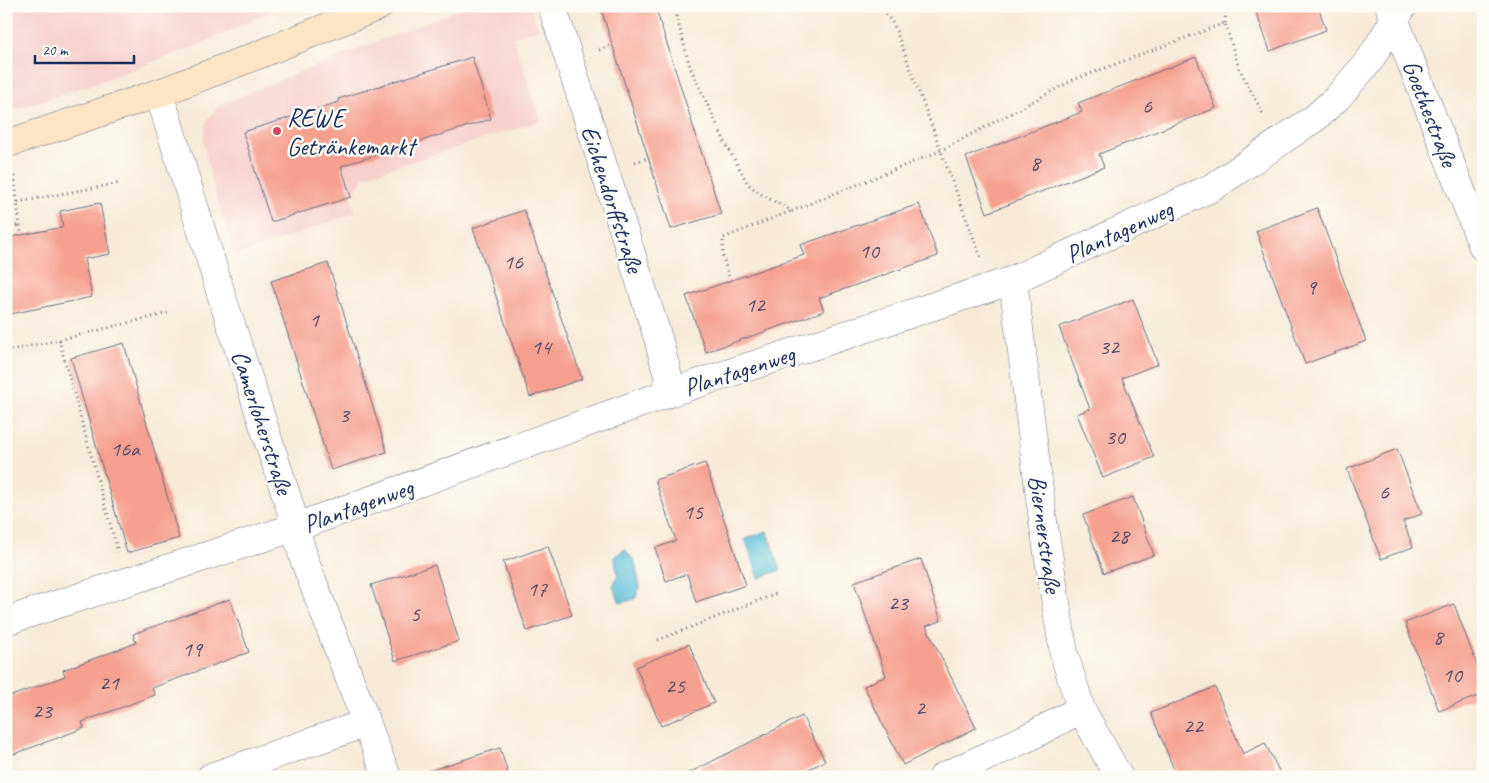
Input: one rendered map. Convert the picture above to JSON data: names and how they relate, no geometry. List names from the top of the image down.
{
  "streets": {
    "street": [
      "Goethestraße",
      "Eichendorffstraße",
      "Plantagenweg",
      "Camerloherstraße",
      "Biernerstraße"
    ]
  },
  "crossings": [
    ["Goethestraße", "Plantagenweg"],
    ["Eichendorffstraße", "Plantagenweg"],
    ["Plantagenweg", "Camerloherstraße"],
    ["Plantagenweg", "Biernerstraße"]
  ],
  "places": ["REWE Getränkemarkt"],
  "house_numbers": [
    "6",
    "8",
    "10",
    "16",
    "9",
    "12",
    "1",
    "14",
    "32",
    "3",
    "30",
    "16a",
    "6",
    "15",
    "28",
    "17",
    "23",
    "5",
    "8",
    "19",
    "10",
    "21",
    "25",
    "2",
    "23",
    "22"
  ],
  "scale_bar": "20 m"
}
